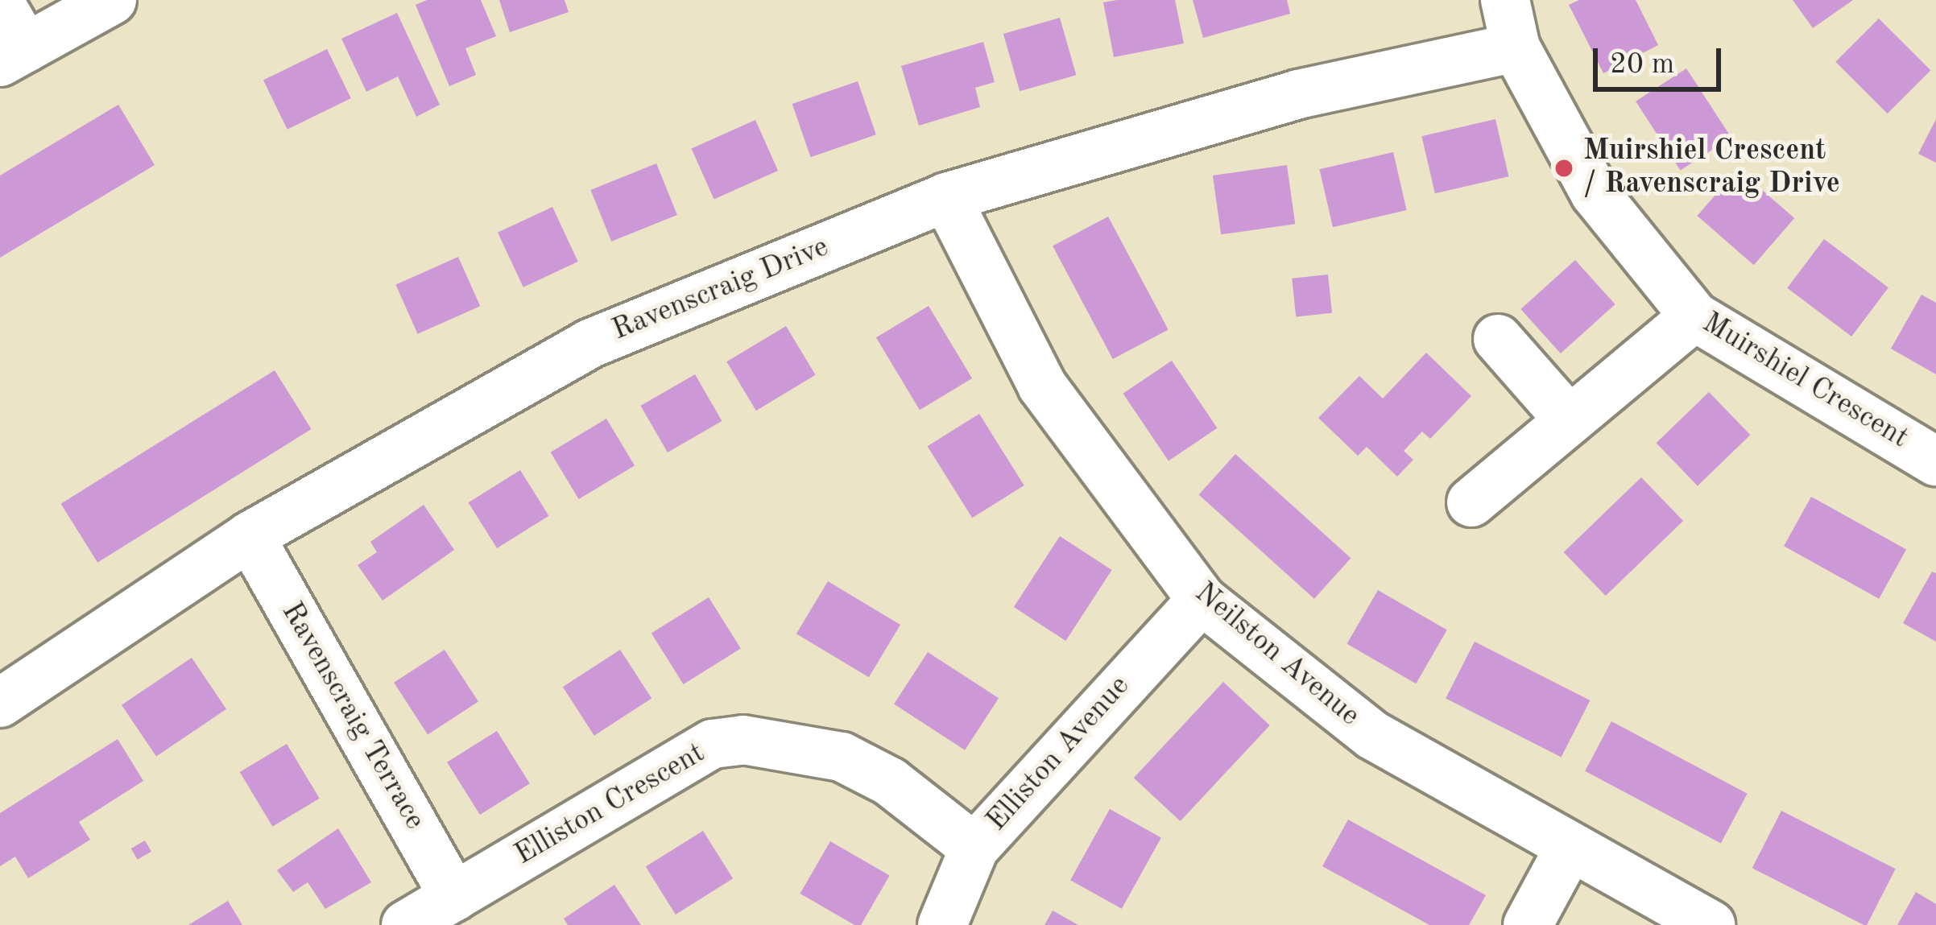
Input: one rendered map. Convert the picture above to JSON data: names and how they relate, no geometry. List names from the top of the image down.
{
  "streets": {
    "street": [
      "Ravenscraig Drive",
      "Muirshiel Crescent",
      "Neilston Avenue",
      "Ravenscraig Terrace",
      "Elliston Avenue",
      "Elliston Crescent"
    ]
  },
  "crossings": [
    ["Ravenscraig Drive", "Muirshiel Crescent"],
    ["Ravenscraig Drive", "Neilston Avenue"],
    ["Ravenscraig Drive", "Ravenscraig Terrace"],
    ["Neilston Avenue", "Elliston Avenue"],
    ["Ravenscraig Terrace", "Elliston Crescent"],
    ["Elliston Avenue", "Elliston Crescent"]
  ],
  "places": ["Muirshiel Crescent / Ravenscraig Drive"],
  "scale_bar": "20 m"
}
